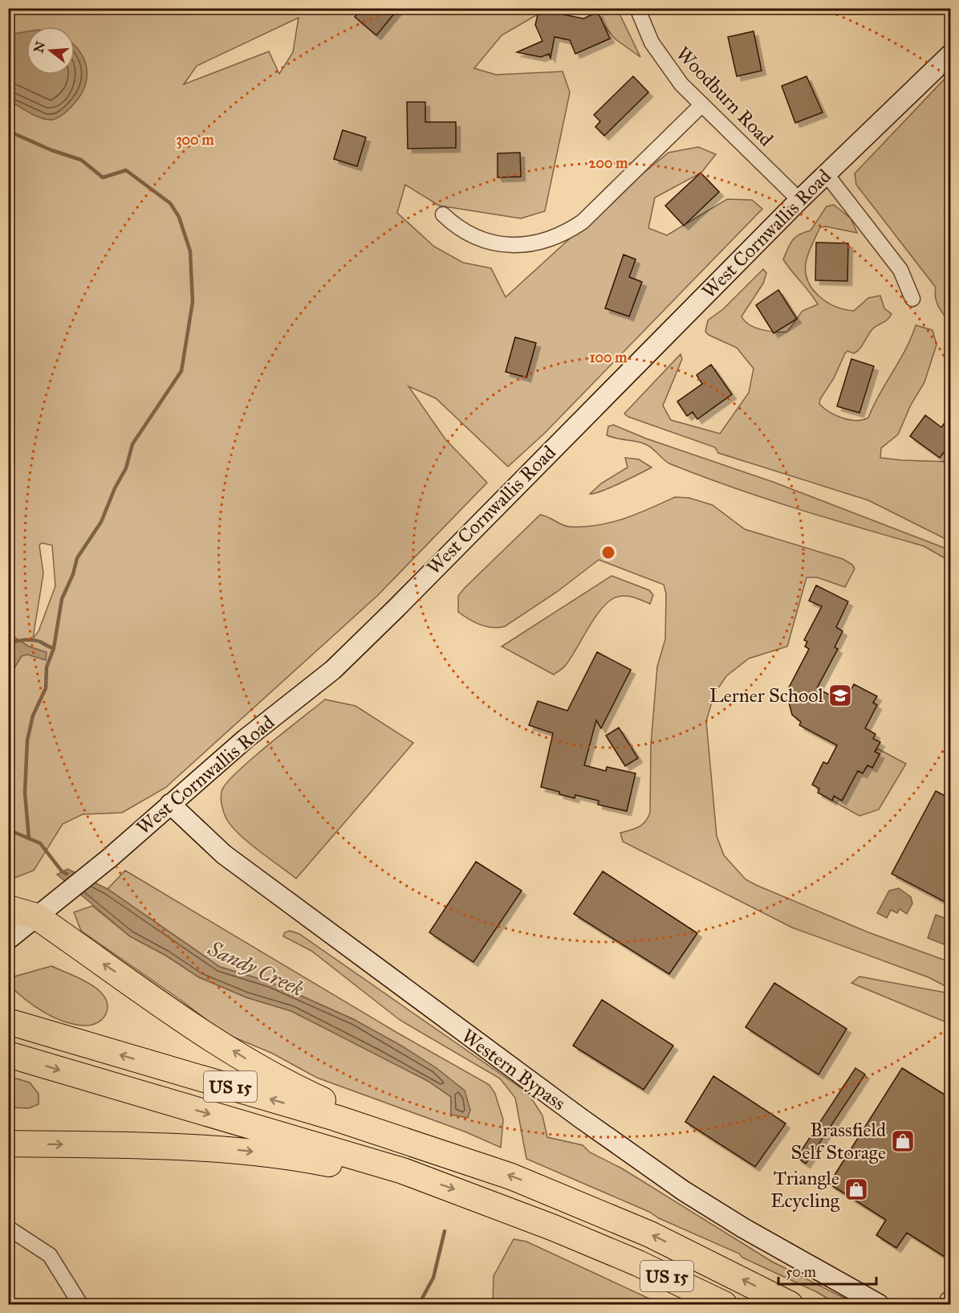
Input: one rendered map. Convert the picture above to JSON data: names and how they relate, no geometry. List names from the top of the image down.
{
  "streets": {
    "highway": ["US 15"],
    "street": ["Woodburn Road", "West Cornwallis Road", "Western Bypass"]
  },
  "crossings": [
    ["Woodburn Road", "West Cornwallis Road"],
    ["West Cornwallis Road", "Western Bypass"]
  ],
  "water": ["Sandy Creek"],
  "places": {
    "school or university": ["Lerner School"],
    "shop": ["Brassfield Self Storage", "Triangle Ecycling"]
  },
  "scale_bar": "50 m",
  "north": "left",
  "rings": ["300 m", "200 m", "100 m"]
}
